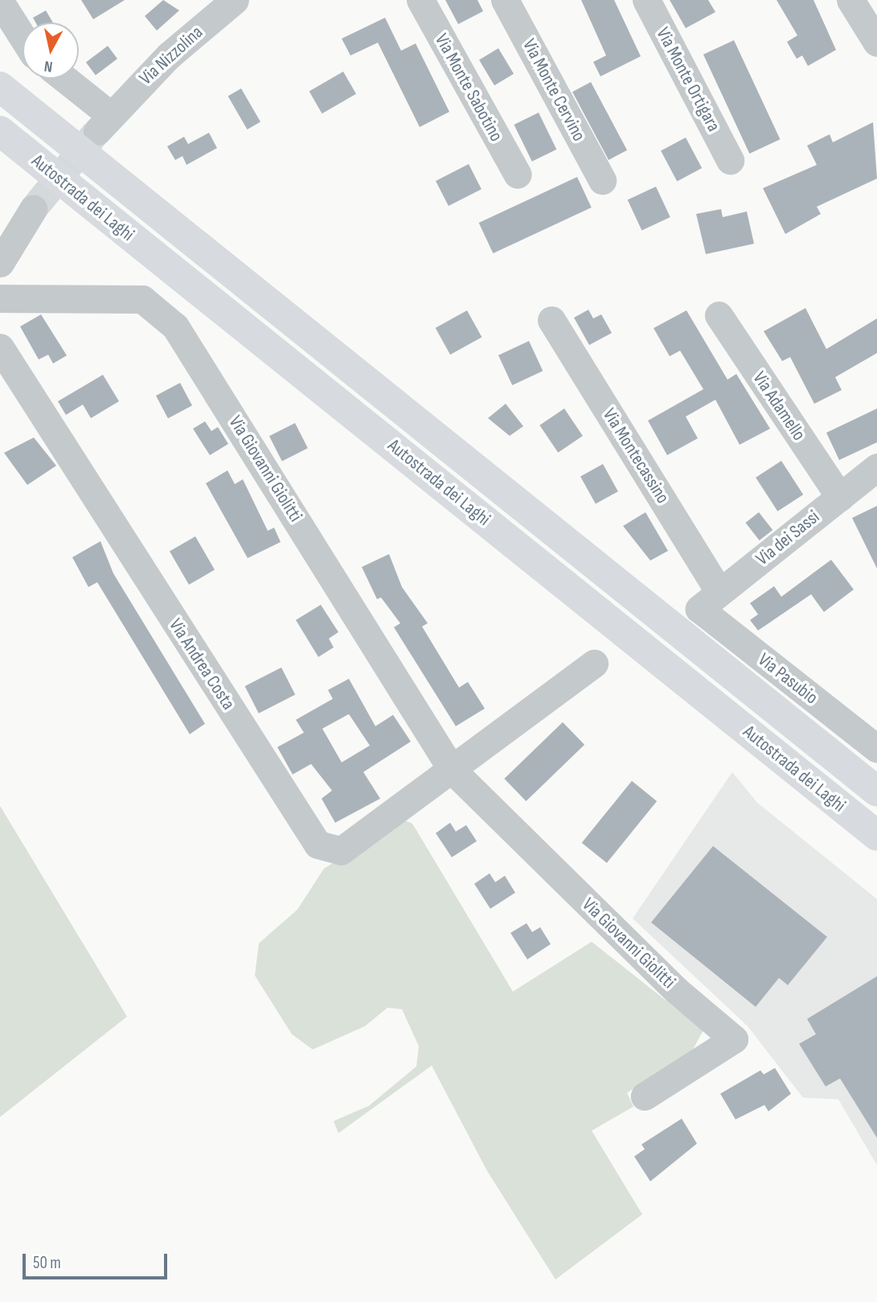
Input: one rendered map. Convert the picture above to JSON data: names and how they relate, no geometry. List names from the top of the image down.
{
  "streets": {
    "highway": ["Autostrada dei Laghi"],
    "street": [
      "Via Nizzolina",
      "Via Monte Ortigara",
      "Via Monte Sabotino",
      "Via Monte Cervino",
      "Via Adamello",
      "Via Montecassino",
      "Via Giovanni Giolitti",
      "Via dei Sassi",
      "Via Andrea Costa",
      "Via Pasubio"
    ]
  },
  "crossings": [
    ["Via Adamello", "Via dei Sassi"],
    ["Via Montecassino", "Via dei Sassi"],
    ["Via Montecassino", "Via Pasubio"],
    ["Via Giovanni Giolitti", "Via Andrea Costa"],
    ["Via dei Sassi", "Via Pasubio"]
  ],
  "scale_bar": "50 m",
  "north": "bottom"
}
